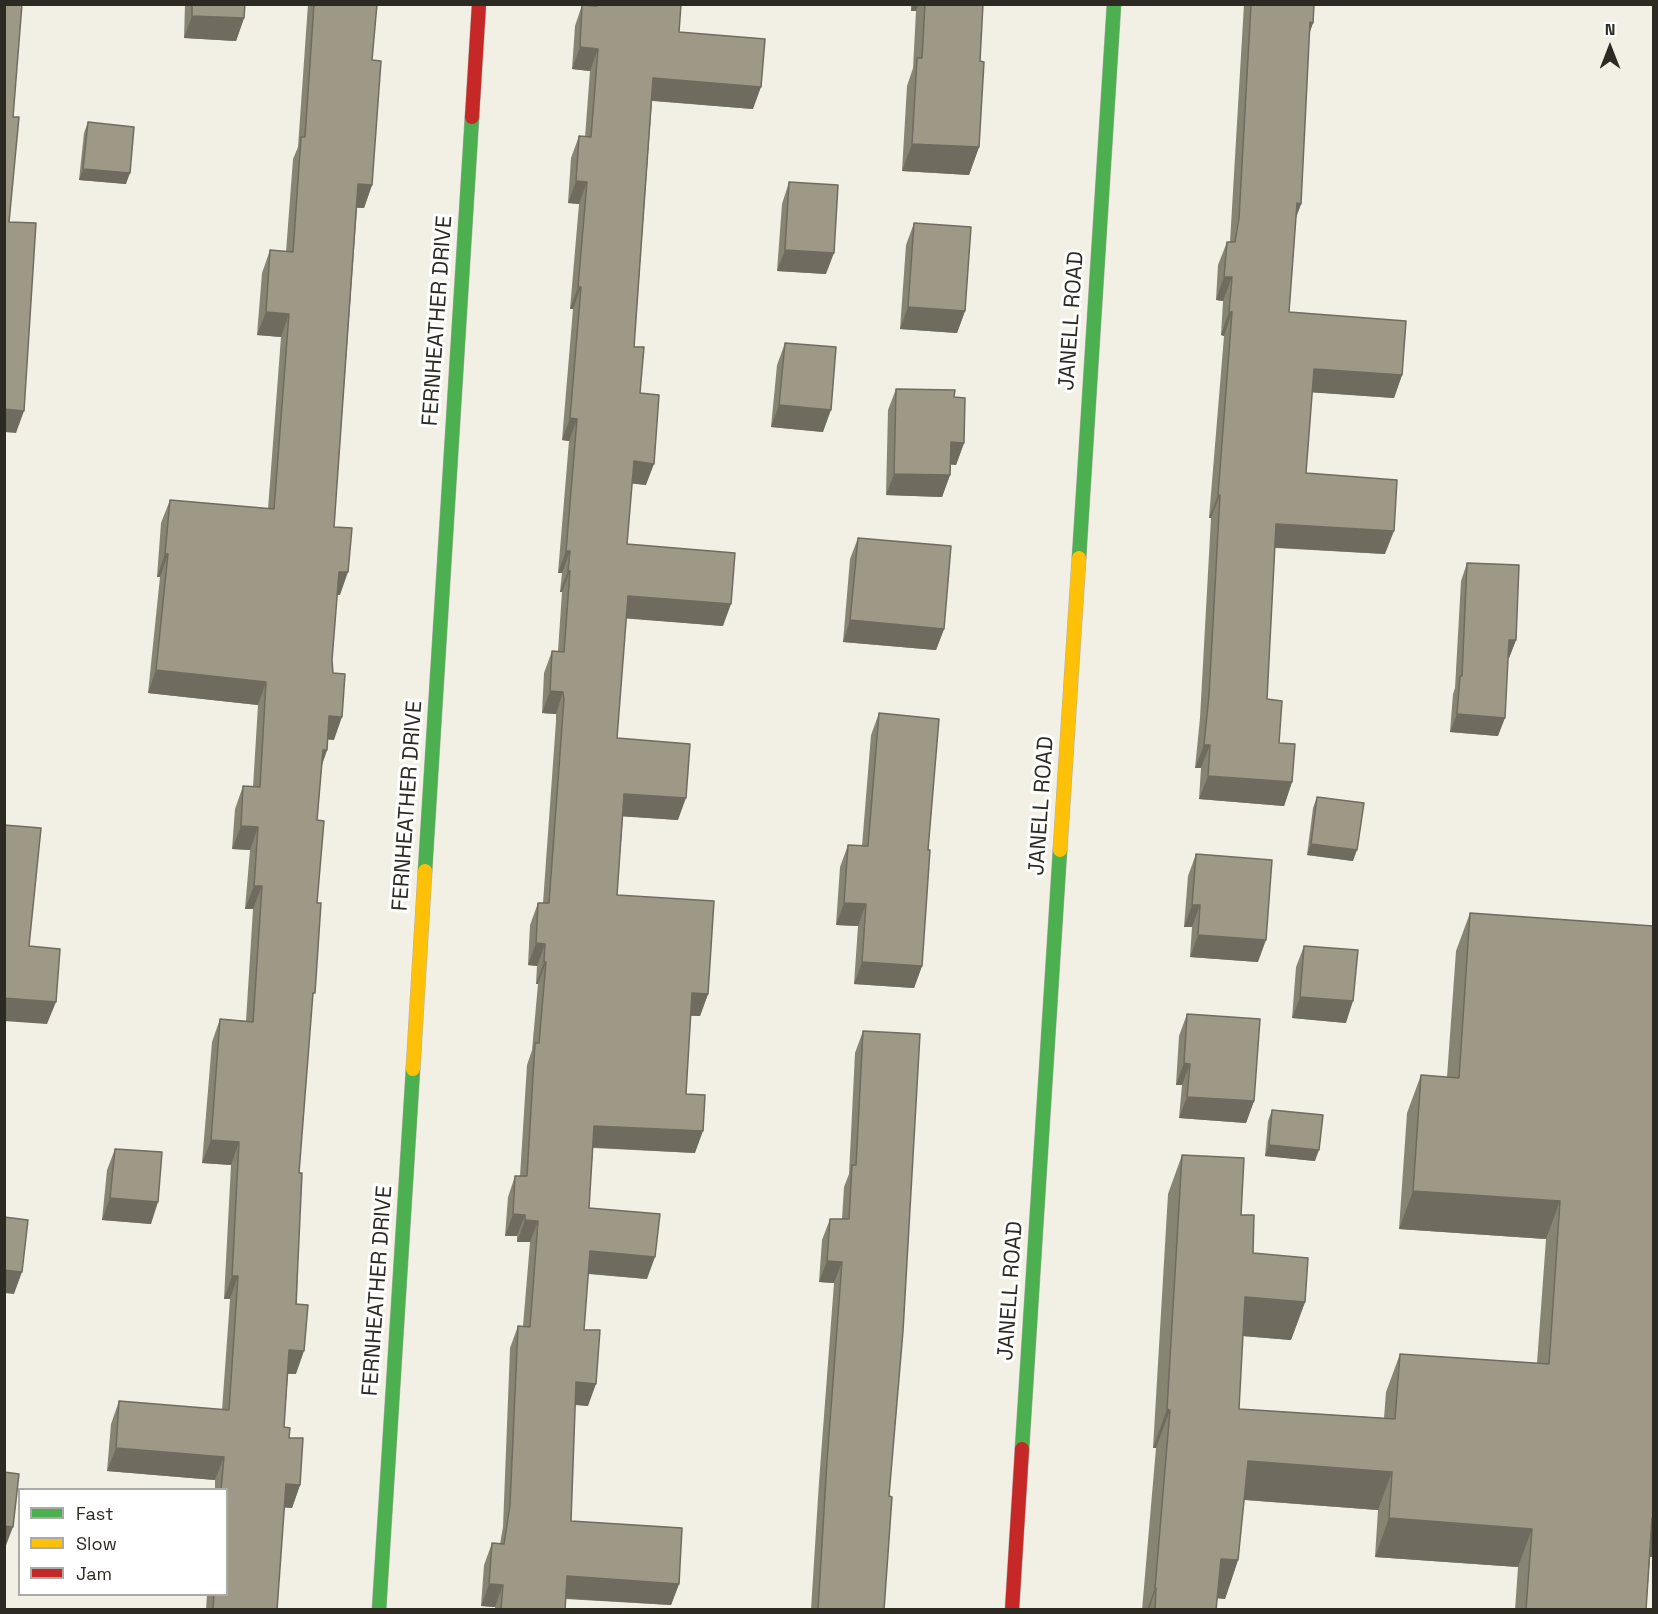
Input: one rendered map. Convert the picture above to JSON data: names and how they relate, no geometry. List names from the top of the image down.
{
  "streets": {
    "street": ["FERNHEATHER DRIVE", "JANELL ROAD"]
  },
  "legend": ["Fast", "Slow", "Jam"],
  "north": "top"
}
